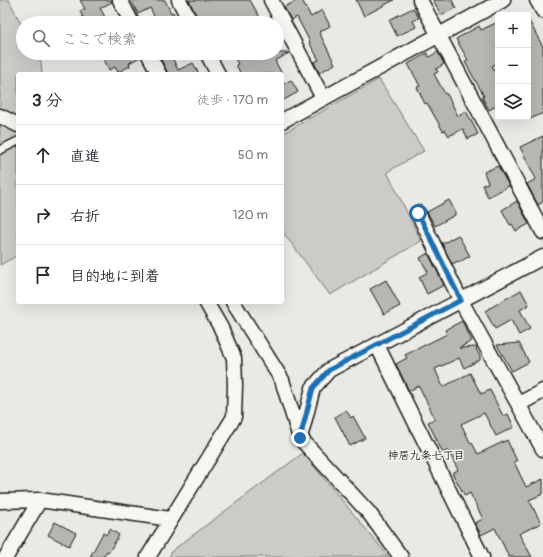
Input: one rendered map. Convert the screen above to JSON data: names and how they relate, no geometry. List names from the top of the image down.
{
  "districts": ["神居九条七丁目"],
  "page": {
    "map_buttons": ["+", "−"],
    "search": "ここで検索",
    "heading": ["3 分", "徒歩 · 170 m"],
    "list": [
      ["直進", "50 m"],
      ["右折", "120 m"],
      "目的地に到着"
    ]
  }
}
